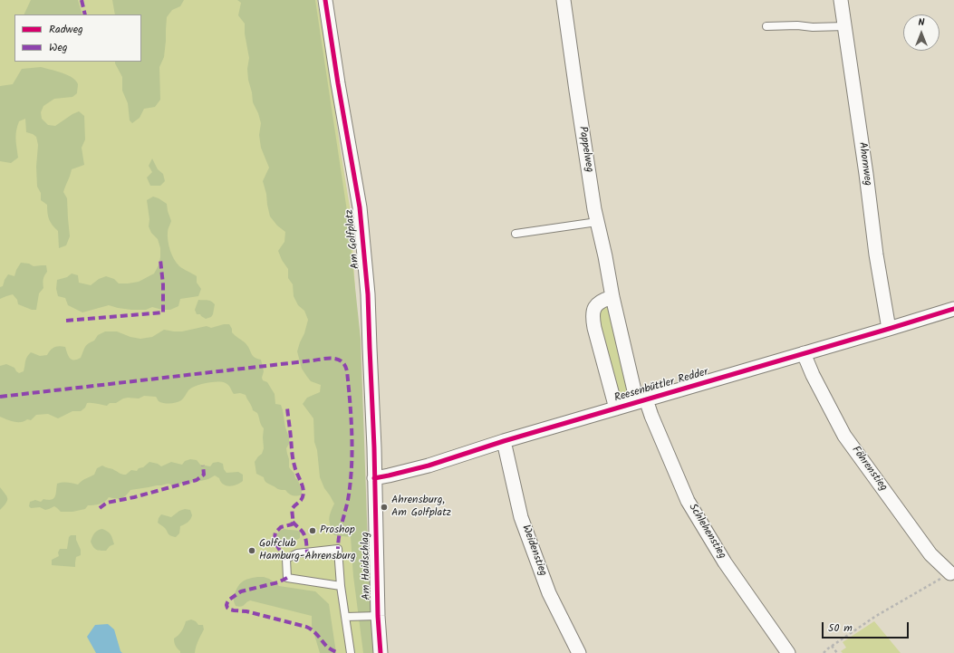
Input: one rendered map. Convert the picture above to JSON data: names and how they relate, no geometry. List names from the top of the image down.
{
  "streets": {
    "street": [
      "Pappelweg",
      "Ahornweg",
      "Am Golfplatz",
      "Reesenbüttler Redder",
      "Föhrenstieg",
      "Schlehenstieg",
      "Weidenstieg",
      "Am Haidschlag"
    ]
  },
  "crossings": [
    ["Pappelweg", "Reesenbüttler Redder"],
    ["Pappelweg", "Schlehenstieg"],
    ["Ahornweg", "Reesenbüttler Redder"],
    ["Am Golfplatz", "Reesenbüttler Redder"],
    ["Am Golfplatz", "Am Haidschlag"],
    ["Reesenbüttler Redder", "Föhrenstieg"],
    ["Reesenbüttler Redder", "Schlehenstieg"],
    ["Reesenbüttler Redder", "Weidenstieg"],
    ["Reesenbüttler Redder", "Am Haidschlag"]
  ],
  "places": ["Ahrensburg, Am Golfplatz", "Proshop", "Golfclub Hamburg-Ahrensburg"],
  "legend": ["Radweg", "Weg"],
  "scale_bar": "50 m",
  "north": "top"
}
